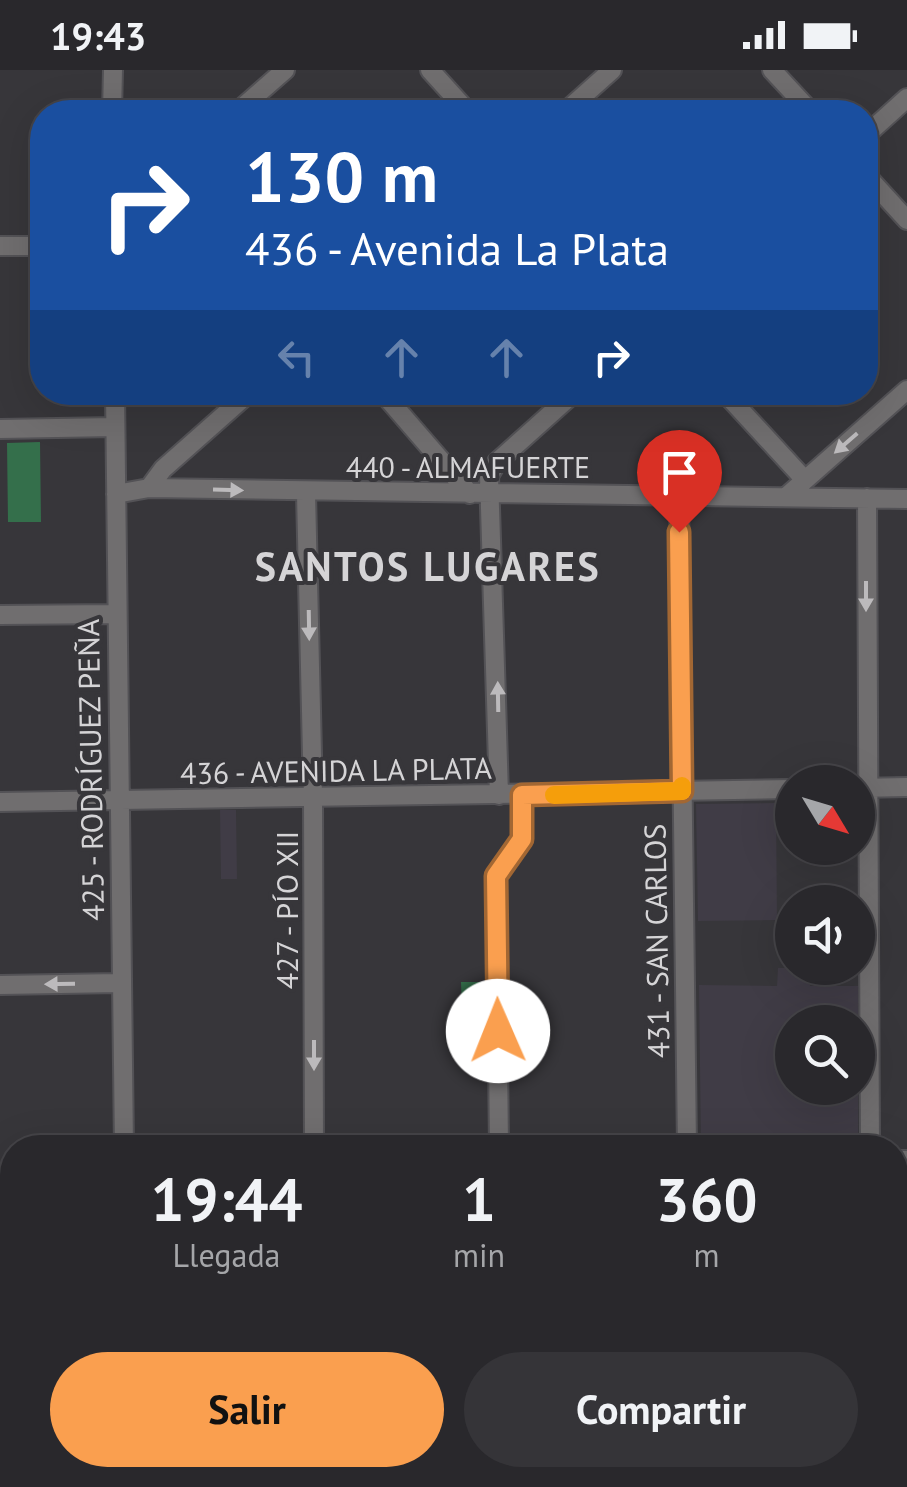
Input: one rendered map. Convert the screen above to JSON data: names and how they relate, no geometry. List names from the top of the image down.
{
  "streets": {
    "street": [
      "440 - ALMAFUERTE",
      "425 - RODRÍGUEZ PEÑA",
      "436 - AVENIDA LA PLATA",
      "427 - PÍO XII",
      "431 - SAN CARLOS"
    ]
  },
  "crossings": [
    ["440 - ALMAFUERTE", "425 - RODRÍGUEZ PEÑA"],
    ["440 - ALMAFUERTE", "427 - PÍO XII"],
    ["440 - ALMAFUERTE", "431 - SAN CARLOS"],
    ["425 - RODRÍGUEZ PEÑA", "436 - AVENIDA LA PLATA"],
    ["436 - AVENIDA LA PLATA", "427 - PÍO XII"],
    ["436 - AVENIDA LA PLATA", "431 - SAN CARLOS"]
  ],
  "one_way": ["427 - PÍO XII"],
  "districts": ["SANTOS LUGARES"],
  "north": "bottom right",
  "page": {
    "status": "19:43",
    "turn": ["130 m", "436 - Avenida La Plata"],
    "eta": [
      "19:44",
      "Llegada",
      "1",
      "min",
      "360",
      "m"
    ],
    "buttons": ["Salir", "Compartir"]
  }
}
